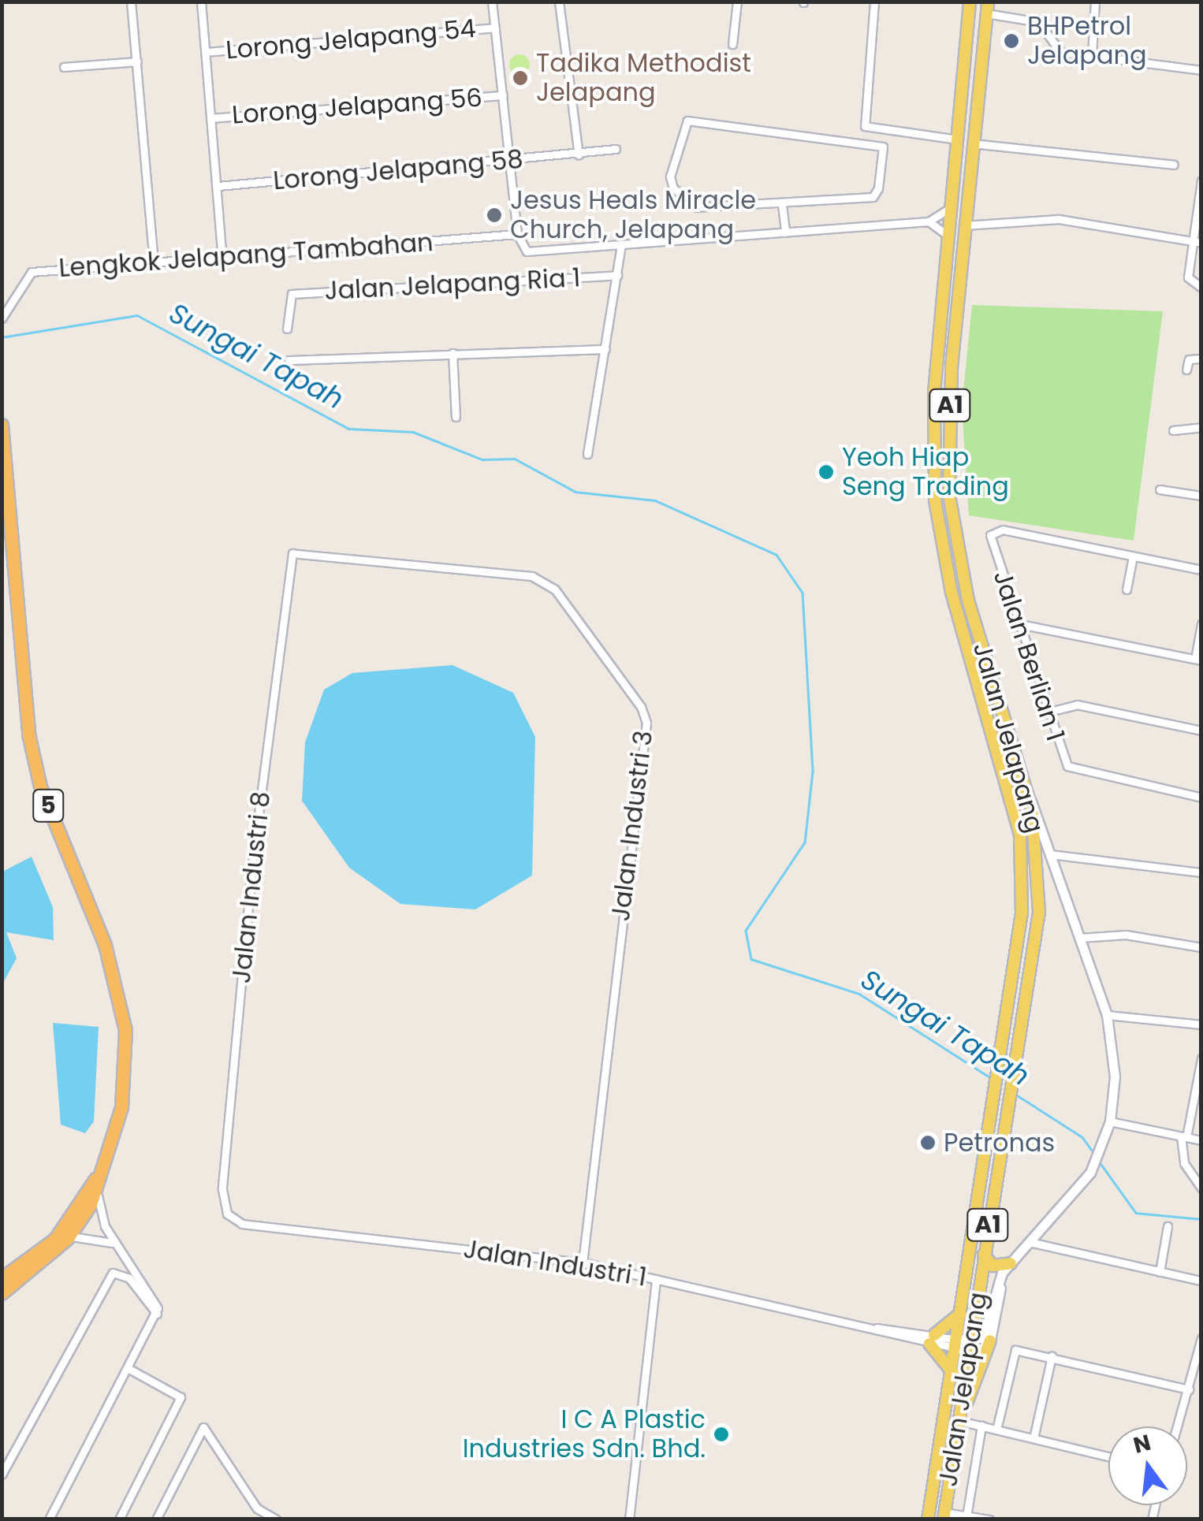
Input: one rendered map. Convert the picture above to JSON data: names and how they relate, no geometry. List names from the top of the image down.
{
  "streets": {
    "highway": ["5"],
    "main road": ["A1", "Jalan Jelapang"],
    "street": [
      "Lorong Jelapang 54",
      "Lorong Jelapang 56",
      "Lorong Jelapang 58",
      "Lengkok Jelapang Tambahan",
      "Jalan Jelapang Ria 1",
      "Jalan Berlian 1",
      "Jalan Industri 3",
      "Jalan Industri 8",
      "Jalan Industri 1"
    ]
  },
  "crossings": [
    ["Jalan Jelapang", "Jalan Industri 1"],
    ["Jalan Industri 3", "Jalan Industri 8"],
    ["Jalan Industri 3", "Jalan Industri 1"],
    ["Jalan Industri 8", "Jalan Industri 1"]
  ],
  "water": ["Sungai Tapah"],
  "places": [
    "BHPetrol Jelapang",
    "Tadika Methodist Jelapang",
    "Jesus Heals Miracle Church, Jelapang",
    "Yeoh Hiap Seng Trading",
    "Petronas",
    "I C A Plastic Industries Sdn. Bhd."
  ],
  "north": "top"
}
